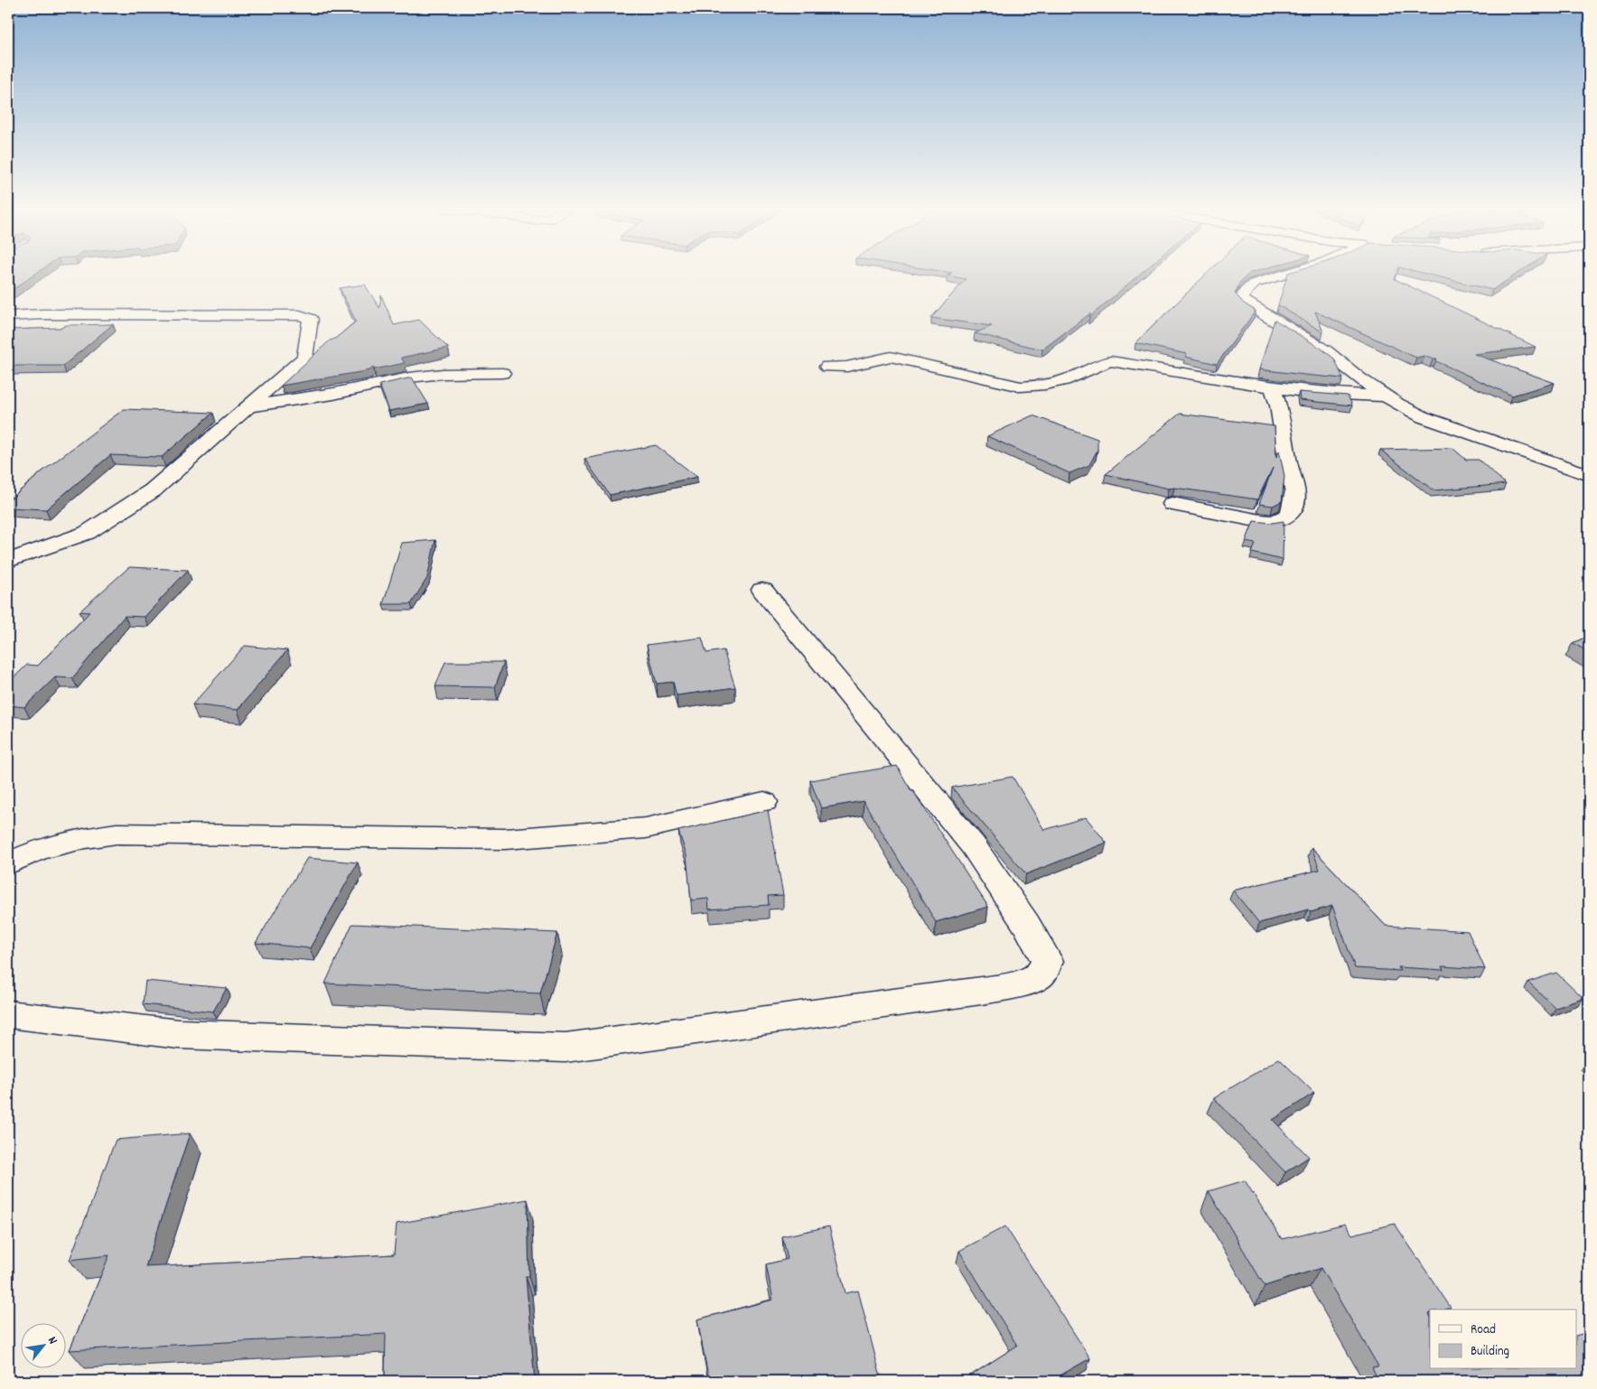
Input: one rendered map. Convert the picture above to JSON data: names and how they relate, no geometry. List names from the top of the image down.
{
  "legend": ["Road", "Building"],
  "north": "top right"
}
